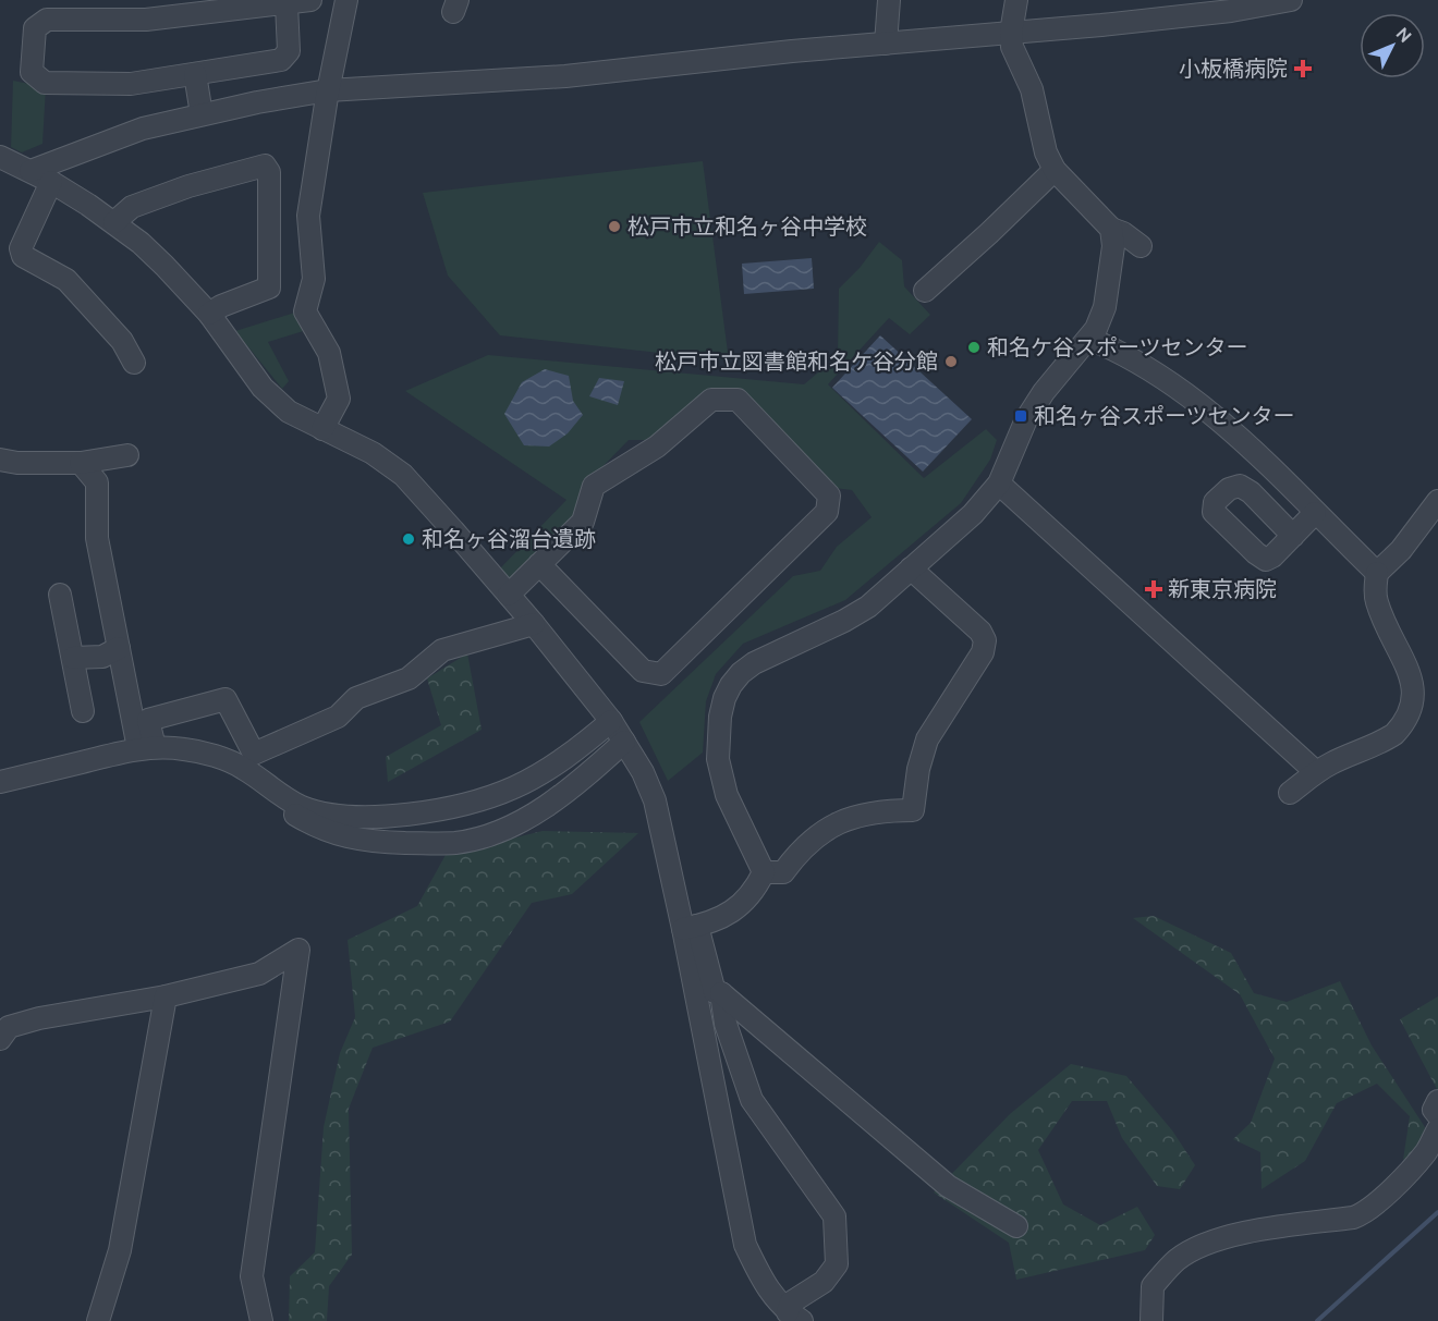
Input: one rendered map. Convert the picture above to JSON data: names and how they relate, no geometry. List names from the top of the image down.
{
  "places": {
    "health": ["小板橋病院", "新東京病院"],
    "other": [
      "松戸市立和名ヶ谷中学校",
      "和名ケ谷スポーツセンター",
      "松戸市立図書館和名ケ谷分館",
      "和名ヶ谷溜台遺跡"
    ],
    "transit": ["和名ヶ谷スポーツセンター"]
  },
  "north": "top right"
}
